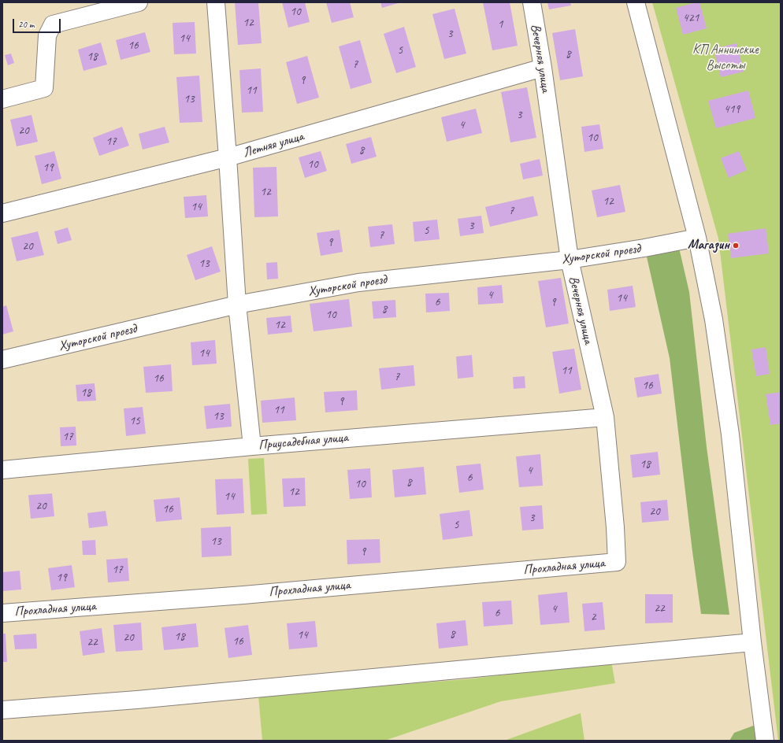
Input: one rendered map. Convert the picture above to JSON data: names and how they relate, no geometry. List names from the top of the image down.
{
  "streets": {
    "street": [
      "Вечерняя улица",
      "Летняя улица",
      "Хуторской проезд",
      "Приусадебная улица",
      "Прохладная улица"
    ]
  },
  "crossings": [
    ["Вечерняя улица", "Летняя улица"],
    ["Вечерняя улица", "Хуторской проезд"],
    ["Вечерняя улица", "Приусадебная улица"],
    ["Вечерняя улица", "Прохладная улица"]
  ],
  "parks": ["КП Аннинские Высоты"],
  "places": ["Магазин"],
  "house_numbers": [
    "10",
    "421",
    "12",
    "1",
    "3",
    "14",
    "16",
    "5",
    "8",
    "18",
    "7",
    "9",
    "11",
    "13",
    "419",
    "3",
    "4",
    "20",
    "10",
    "17",
    "8",
    "10",
    "19",
    "12",
    "12",
    "14",
    "7",
    "3",
    "5",
    "7",
    "9",
    "20",
    "13",
    "4",
    "14",
    "6",
    "9",
    "8",
    "10",
    "12",
    "14",
    "11",
    "7",
    "16",
    "16",
    "18",
    "9",
    "11",
    "13",
    "15",
    "17",
    "18",
    "4",
    "6",
    "8",
    "10",
    "12",
    "14",
    "20",
    "16",
    "20",
    "3",
    "5",
    "13",
    "9",
    "17",
    "19",
    "22",
    "4",
    "6",
    "2",
    "8",
    "14",
    "18",
    "20",
    "16",
    "22"
  ],
  "scale_bar": "20 m"
}
